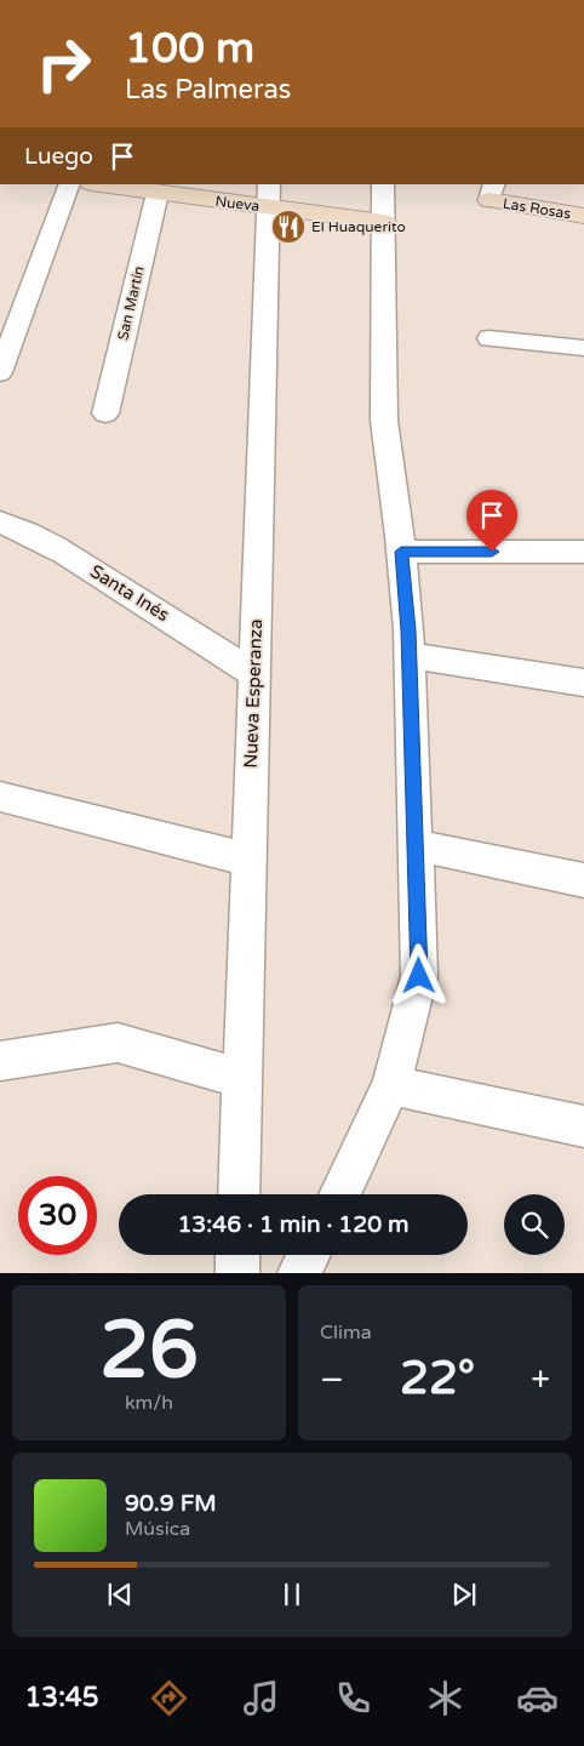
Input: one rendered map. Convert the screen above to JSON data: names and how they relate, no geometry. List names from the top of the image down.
{
  "streets": {
    "street": [
      "Nueva",
      "Las Rosas",
      "San Martín",
      "Santa Inés",
      "Nueva Esperanza"
    ]
  },
  "crossings": [
    ["Nueva", "San Martín"],
    ["Nueva", "Nueva Esperanza"],
    ["Santa Inés", "Nueva Esperanza"]
  ],
  "places": {
    "restaurant": ["El Huaquerito"]
  },
  "page": {
    "turn": ["100 m", "Las Palmeras"],
    "then": "Luego",
    "limit": "30",
    "trip": "13:46 · 1 min · 120 m",
    "tile": [
      ["26", "km/h"],
      "Clima"
    ],
    "heat": ["−", "22°", "+"],
    "song": ["90.9 FM", "Música"],
    "tabs": "13:45"
  }
}
